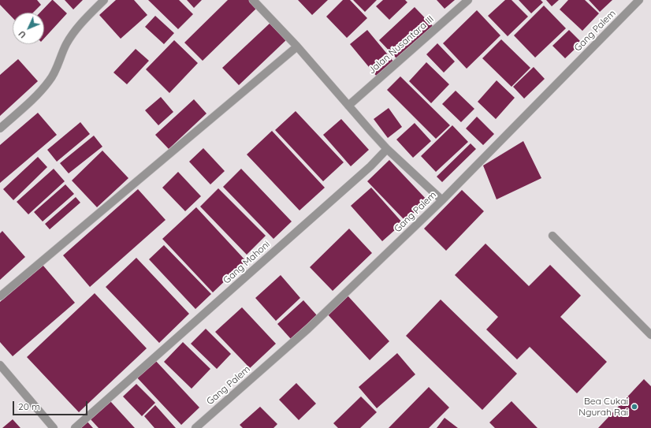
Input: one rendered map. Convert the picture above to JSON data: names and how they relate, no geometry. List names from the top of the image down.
{
  "streets": {
    "street": ["Gang Palem", "Jalan Nusantara III", "Gang Mahoni"]
  },
  "places": ["Bea Cukai Ngurah Rai"],
  "scale_bar": "20 m",
  "north": "bottom left"
}
